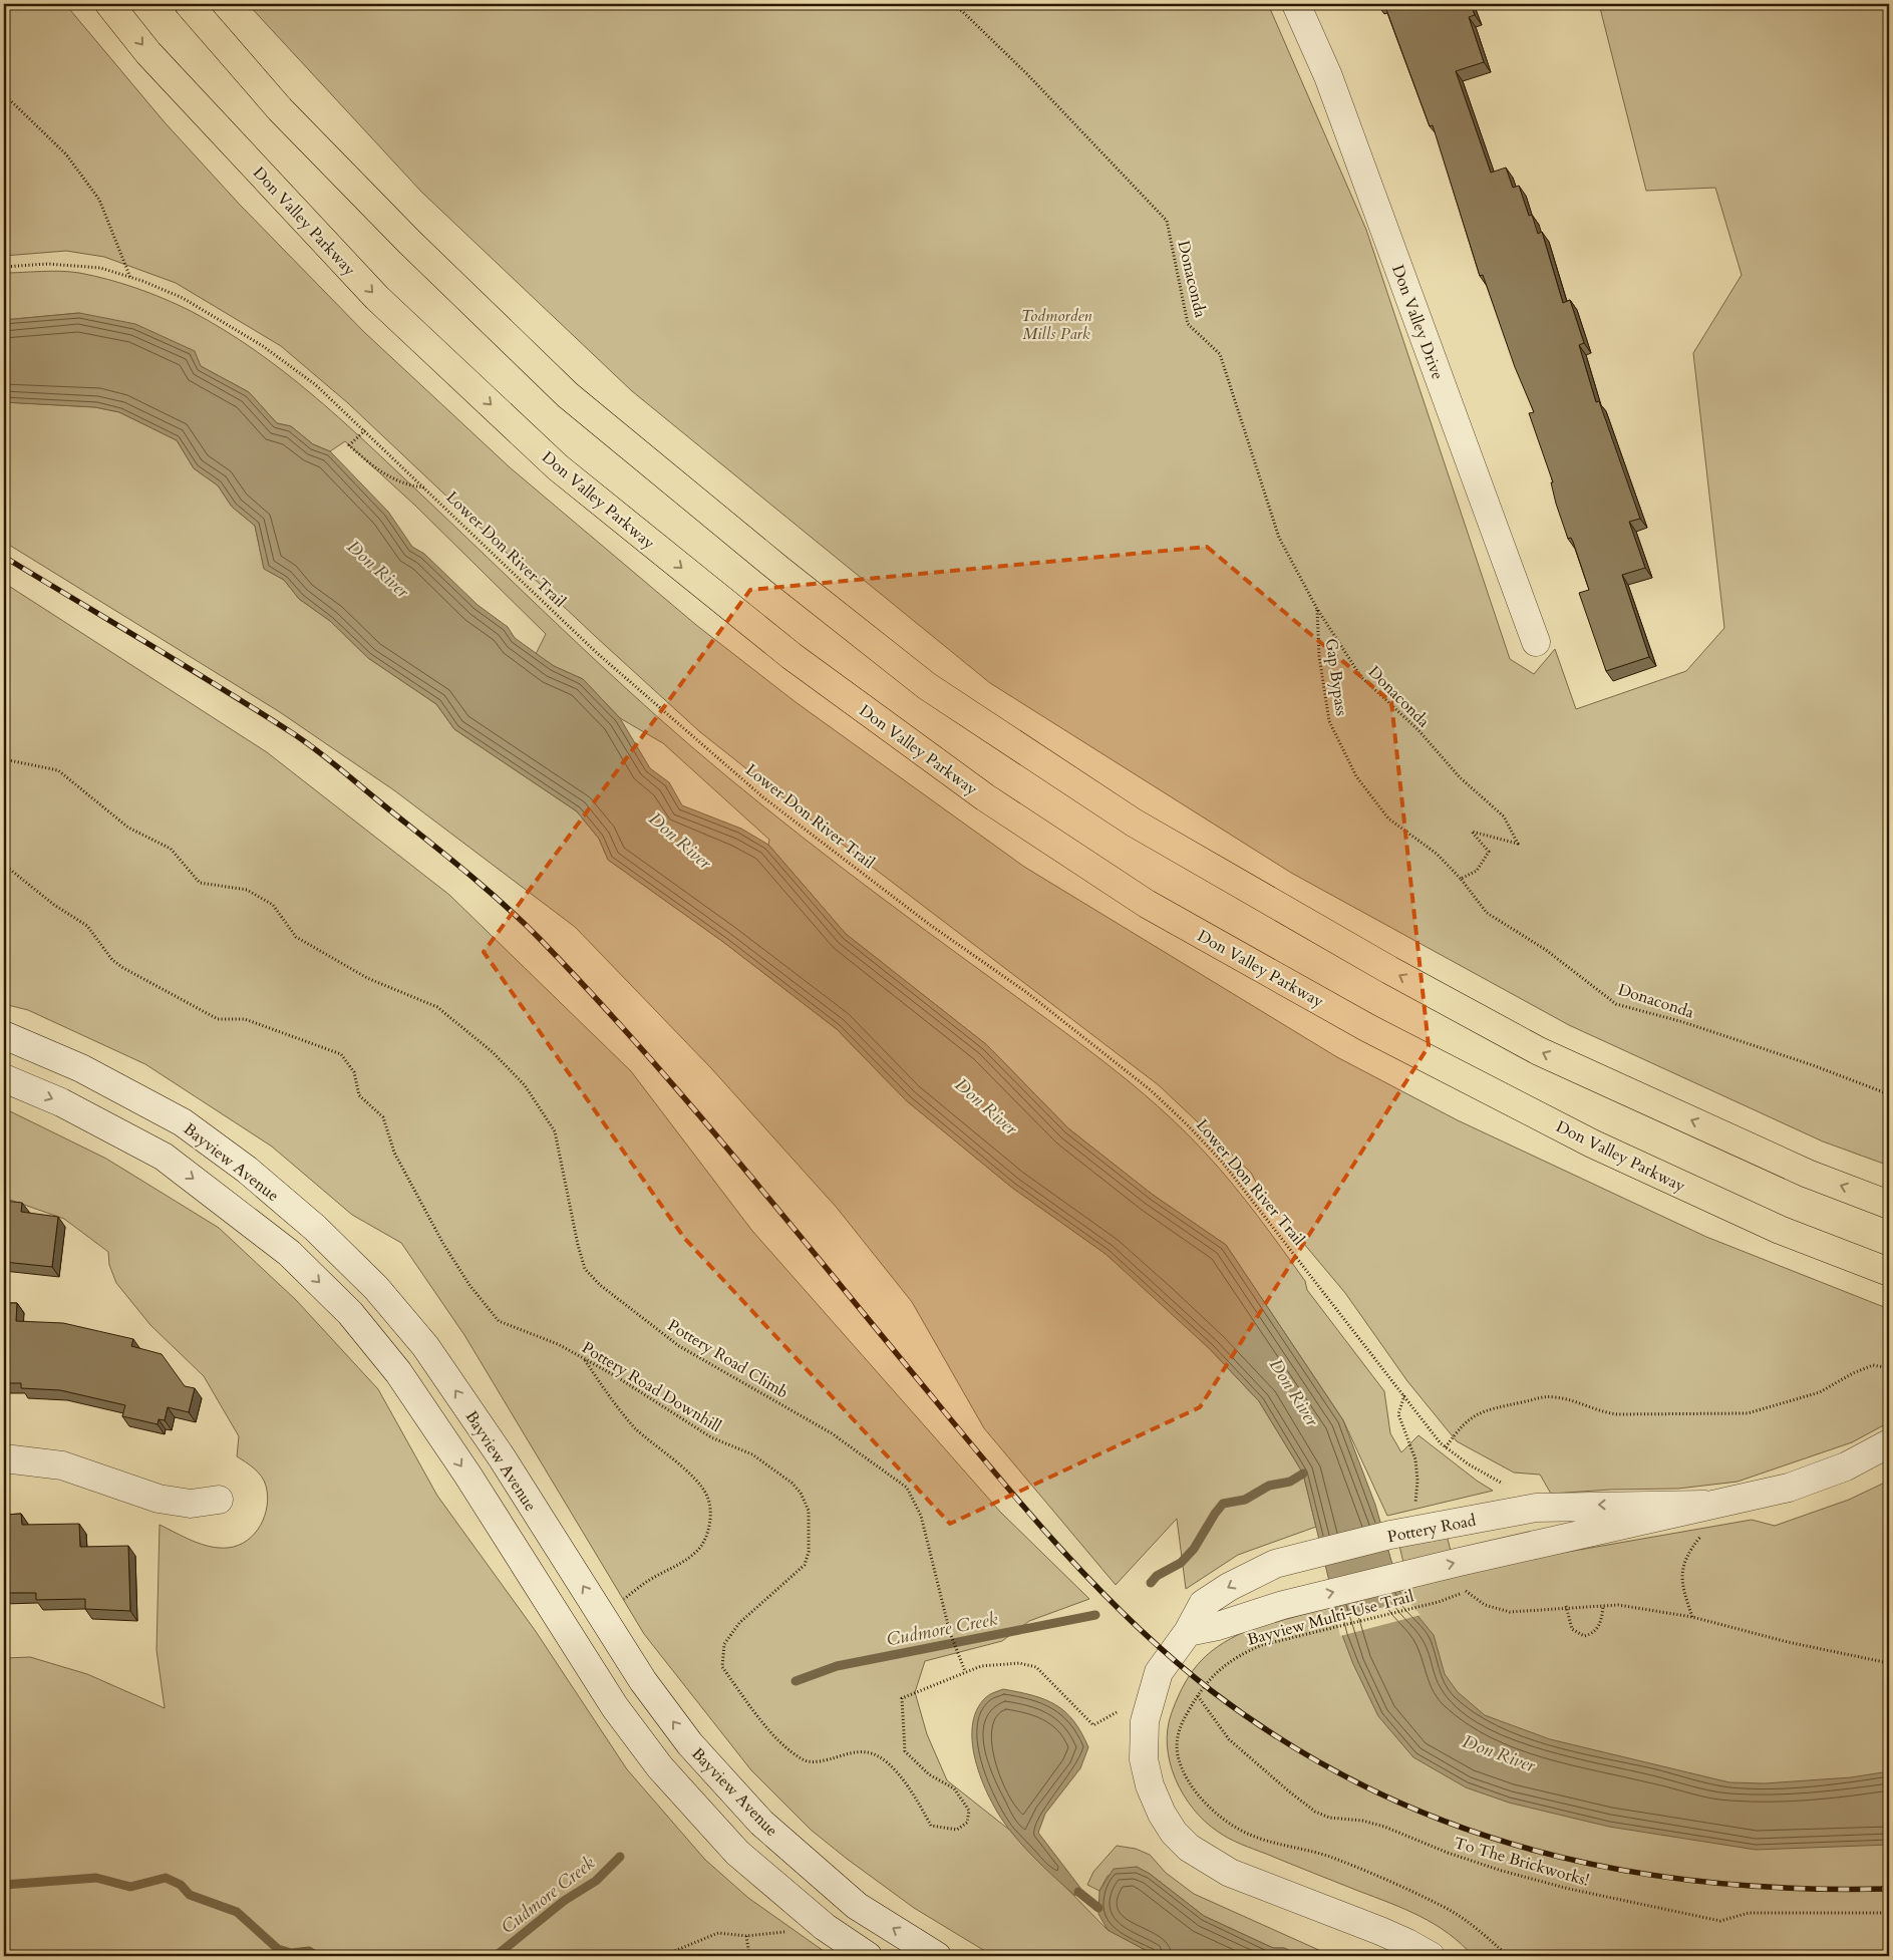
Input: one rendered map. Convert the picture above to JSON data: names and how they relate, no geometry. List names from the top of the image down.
{
  "streets": {
    "highway": ["Don Valley Parkway"],
    "street": ["Don Valley Drive", "Bayview Avenue", "Pottery Road"],
    "path": [
      "Donaconda",
      "Lower Don River Trail",
      "Gap Bypass",
      "Pottery Road Climb",
      "Pottery Road Downhill",
      "Bayview Multi-Use Trail",
      "To The Brickworks!"
    ]
  },
  "crossings": [
    ["Donaconda", "Gap Bypass"],
    ["Pottery Road Climb", "Pottery Road Downhill"],
    ["Bayview Multi-Use Trail", "To The Brickworks!"]
  ],
  "water": ["Don River", "Cudmore Creek"],
  "parks": ["Todmorden Mills Park"]
}
